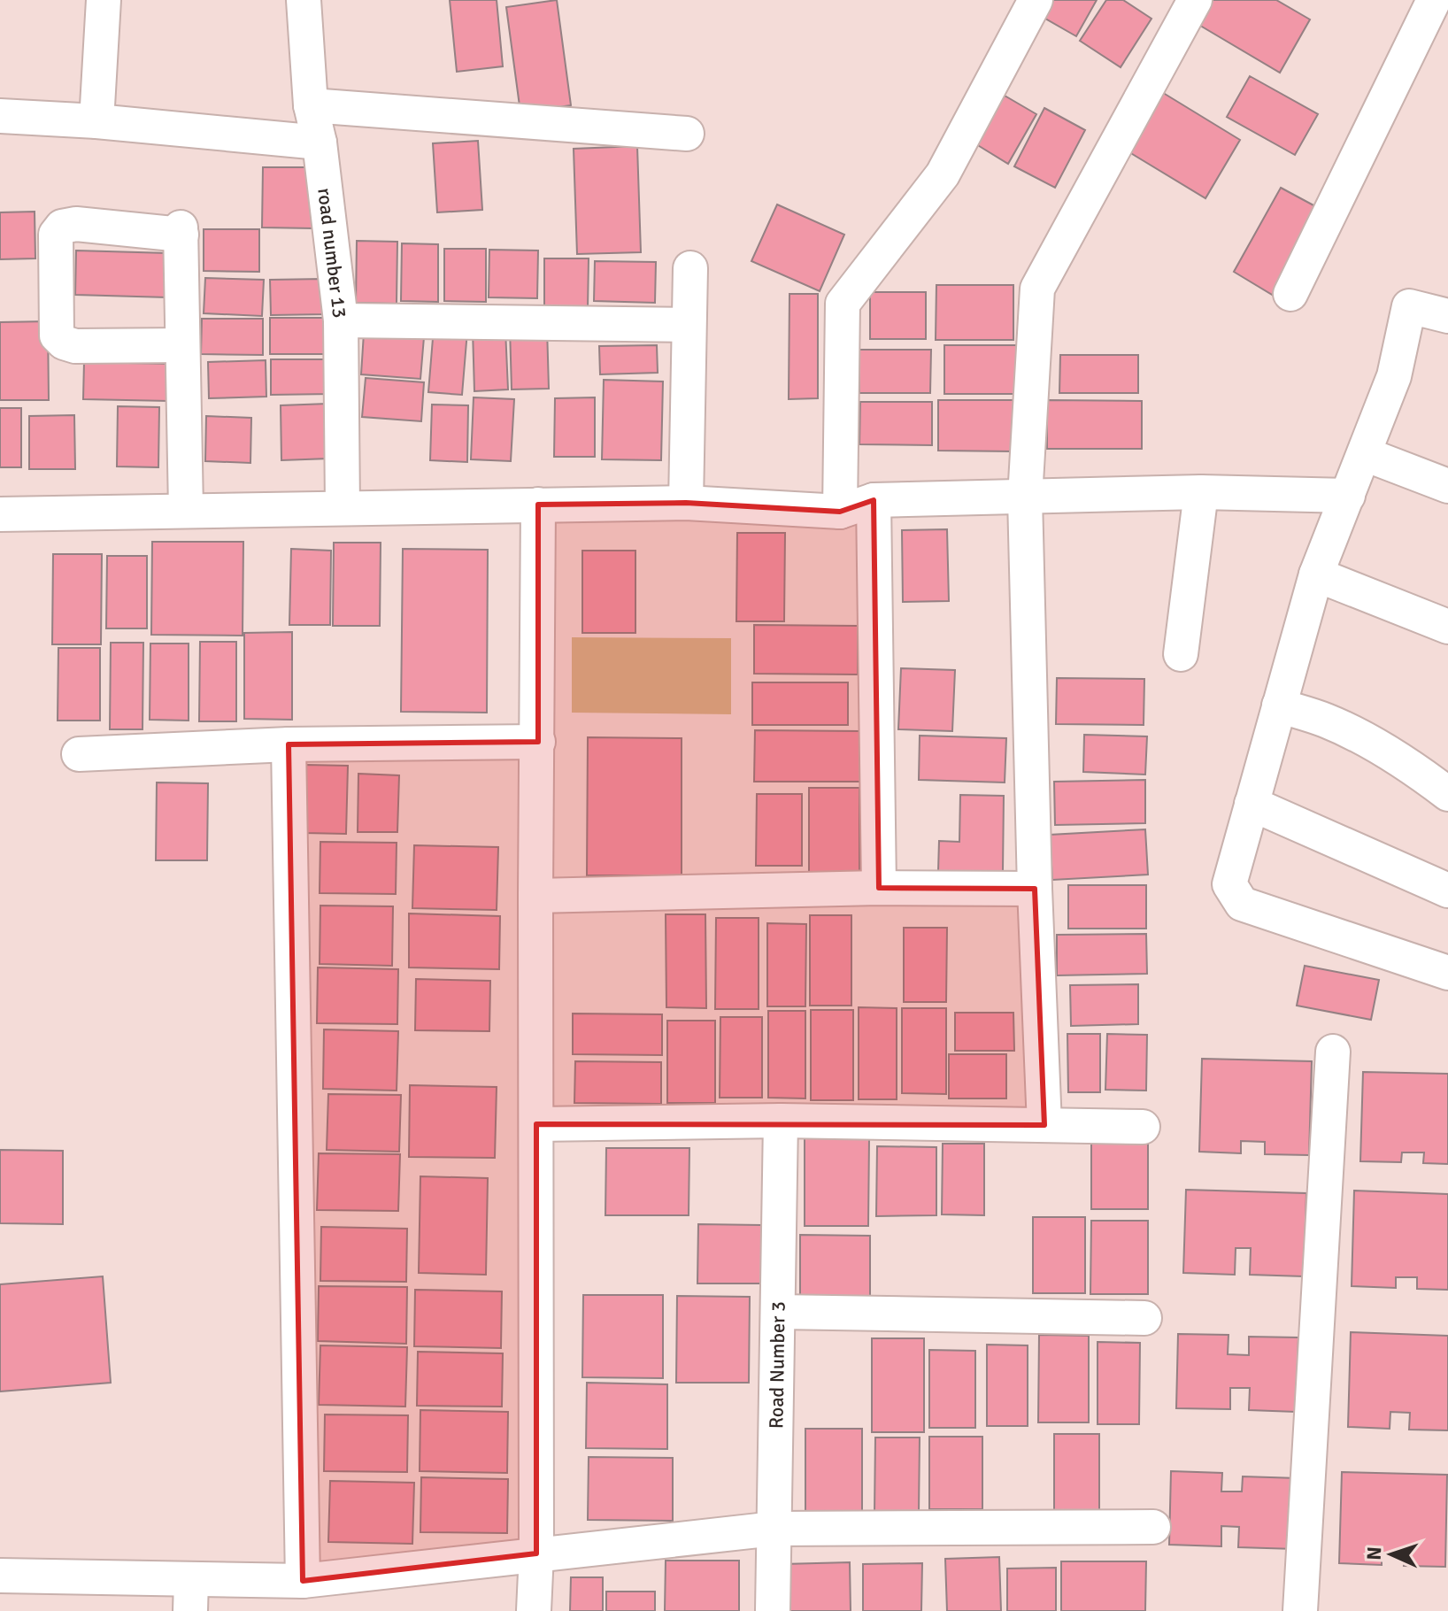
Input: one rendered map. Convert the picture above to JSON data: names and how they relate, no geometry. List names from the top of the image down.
{
  "streets": {
    "street": ["road number 13", "Road Number 3"]
  },
  "north": "left"
}
